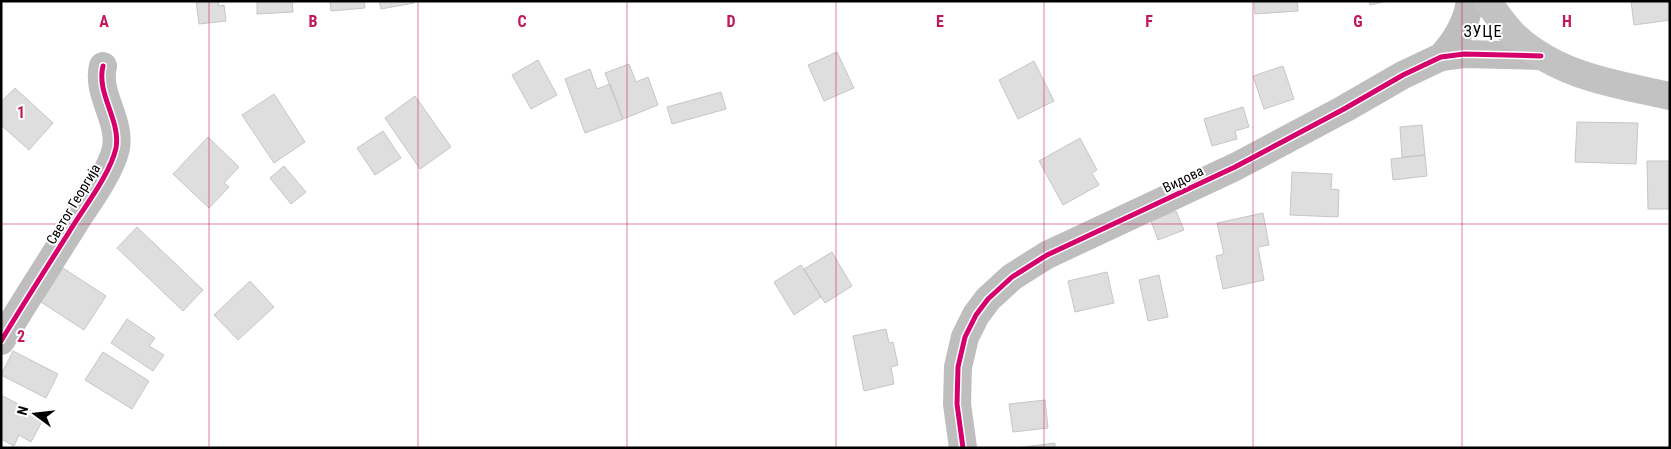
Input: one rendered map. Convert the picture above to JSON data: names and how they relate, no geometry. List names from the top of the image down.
{
  "streets": {
    "street": ["Видова", "Светог Георгија"]
  },
  "districts": ["ЗУЦЕ"],
  "north": "left",
  "grid": {
    "columns": [
      "A",
      "B",
      "C",
      "D",
      "E",
      "F",
      "G",
      "H"
    ],
    "rows": ["1", "2"]
  }
}
